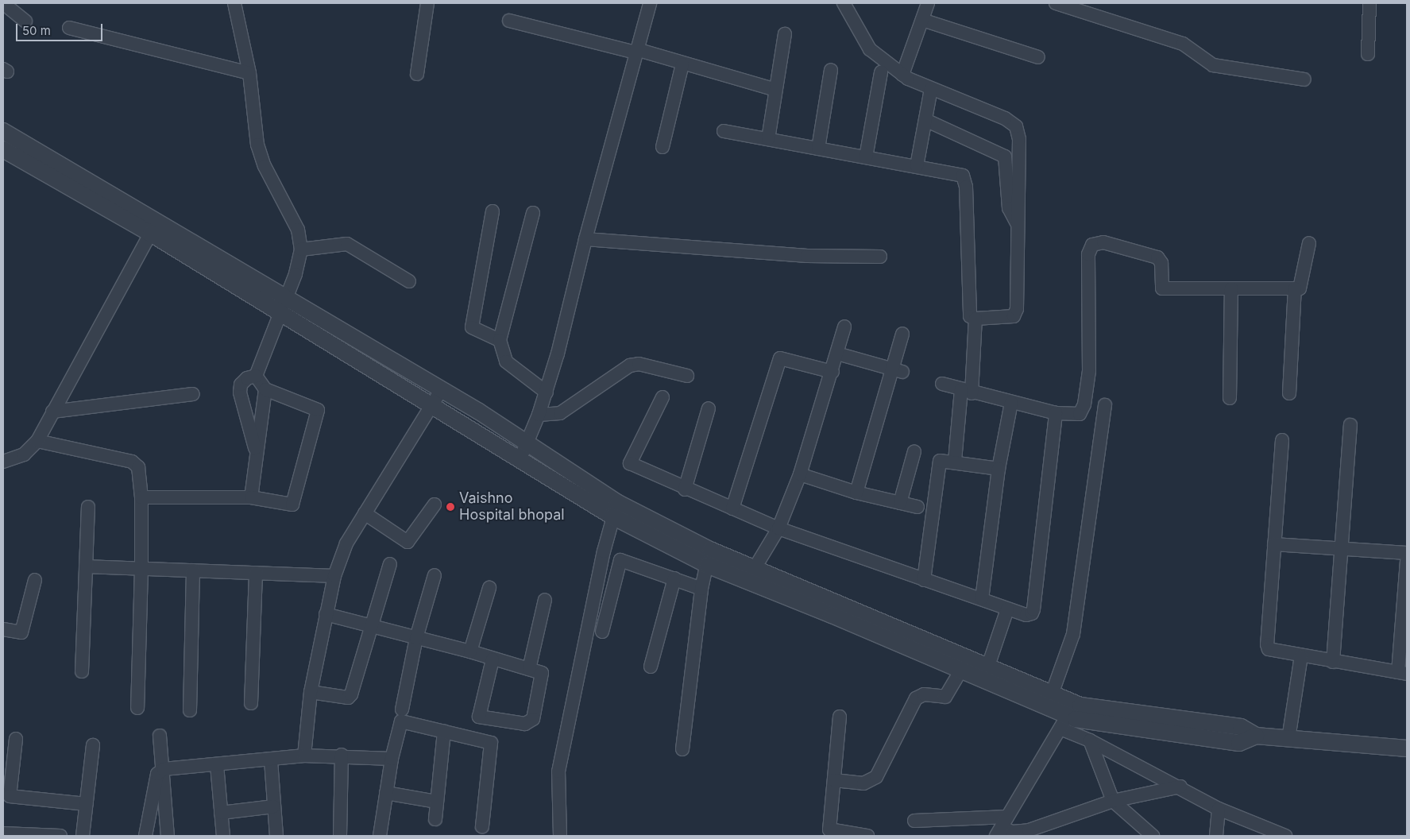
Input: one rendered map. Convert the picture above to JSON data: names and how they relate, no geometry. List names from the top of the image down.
{
  "places": ["Vaishno Hospital bhopal"],
  "scale_bar": "50 m"
}
